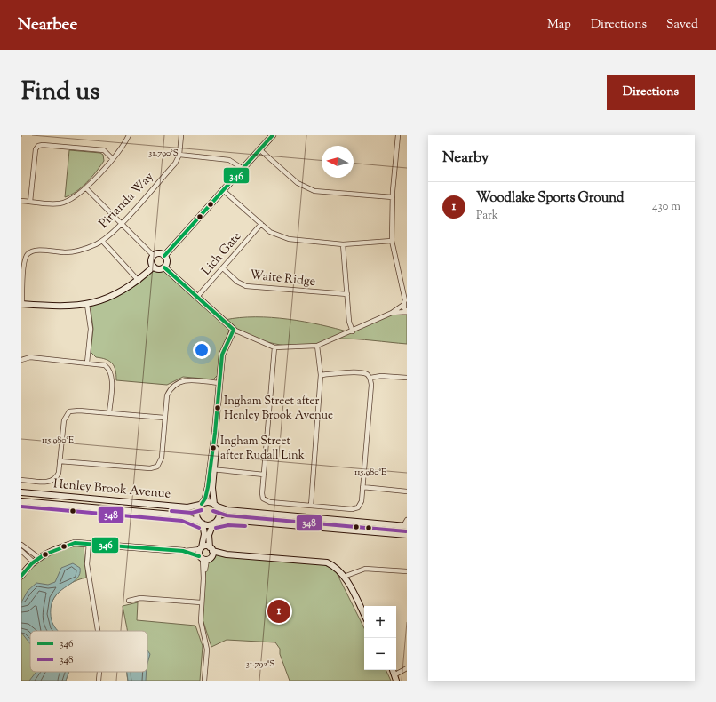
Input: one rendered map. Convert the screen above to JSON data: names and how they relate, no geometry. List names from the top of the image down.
{
  "streets": {
    "street": [
      "Pirianda Way",
      "Lich Gate",
      "Waite Ridge",
      "Henley Brook Avenue"
    ]
  },
  "crossings": [
    ["Lich Gate", "Waite Ridge"]
  ],
  "places": ["Ingham Street after Henley Brook Avenue", "Ingham Street after Rudall Link"],
  "lines": ["transit line 346", "transit line 348"],
  "legend": ["346", "348"],
  "north": "left",
  "page": {
    "header": "Nearbee",
    "nav": ["Map", "Directions", "Saved"],
    "title": "Find us",
    "buttons": "Directions",
    "heading": "Nearby",
    "list": [
      {
        "mark": "1",
        "name": "Woodlake Sports Ground",
        "note": "Park",
        "value": "430 m"
      }
    ],
    "pins": "1",
    "map_buttons": ["+", "−"]
  },
  "coordinates": ["31.790°S", "115.980°E", "31.792°S"]
}
